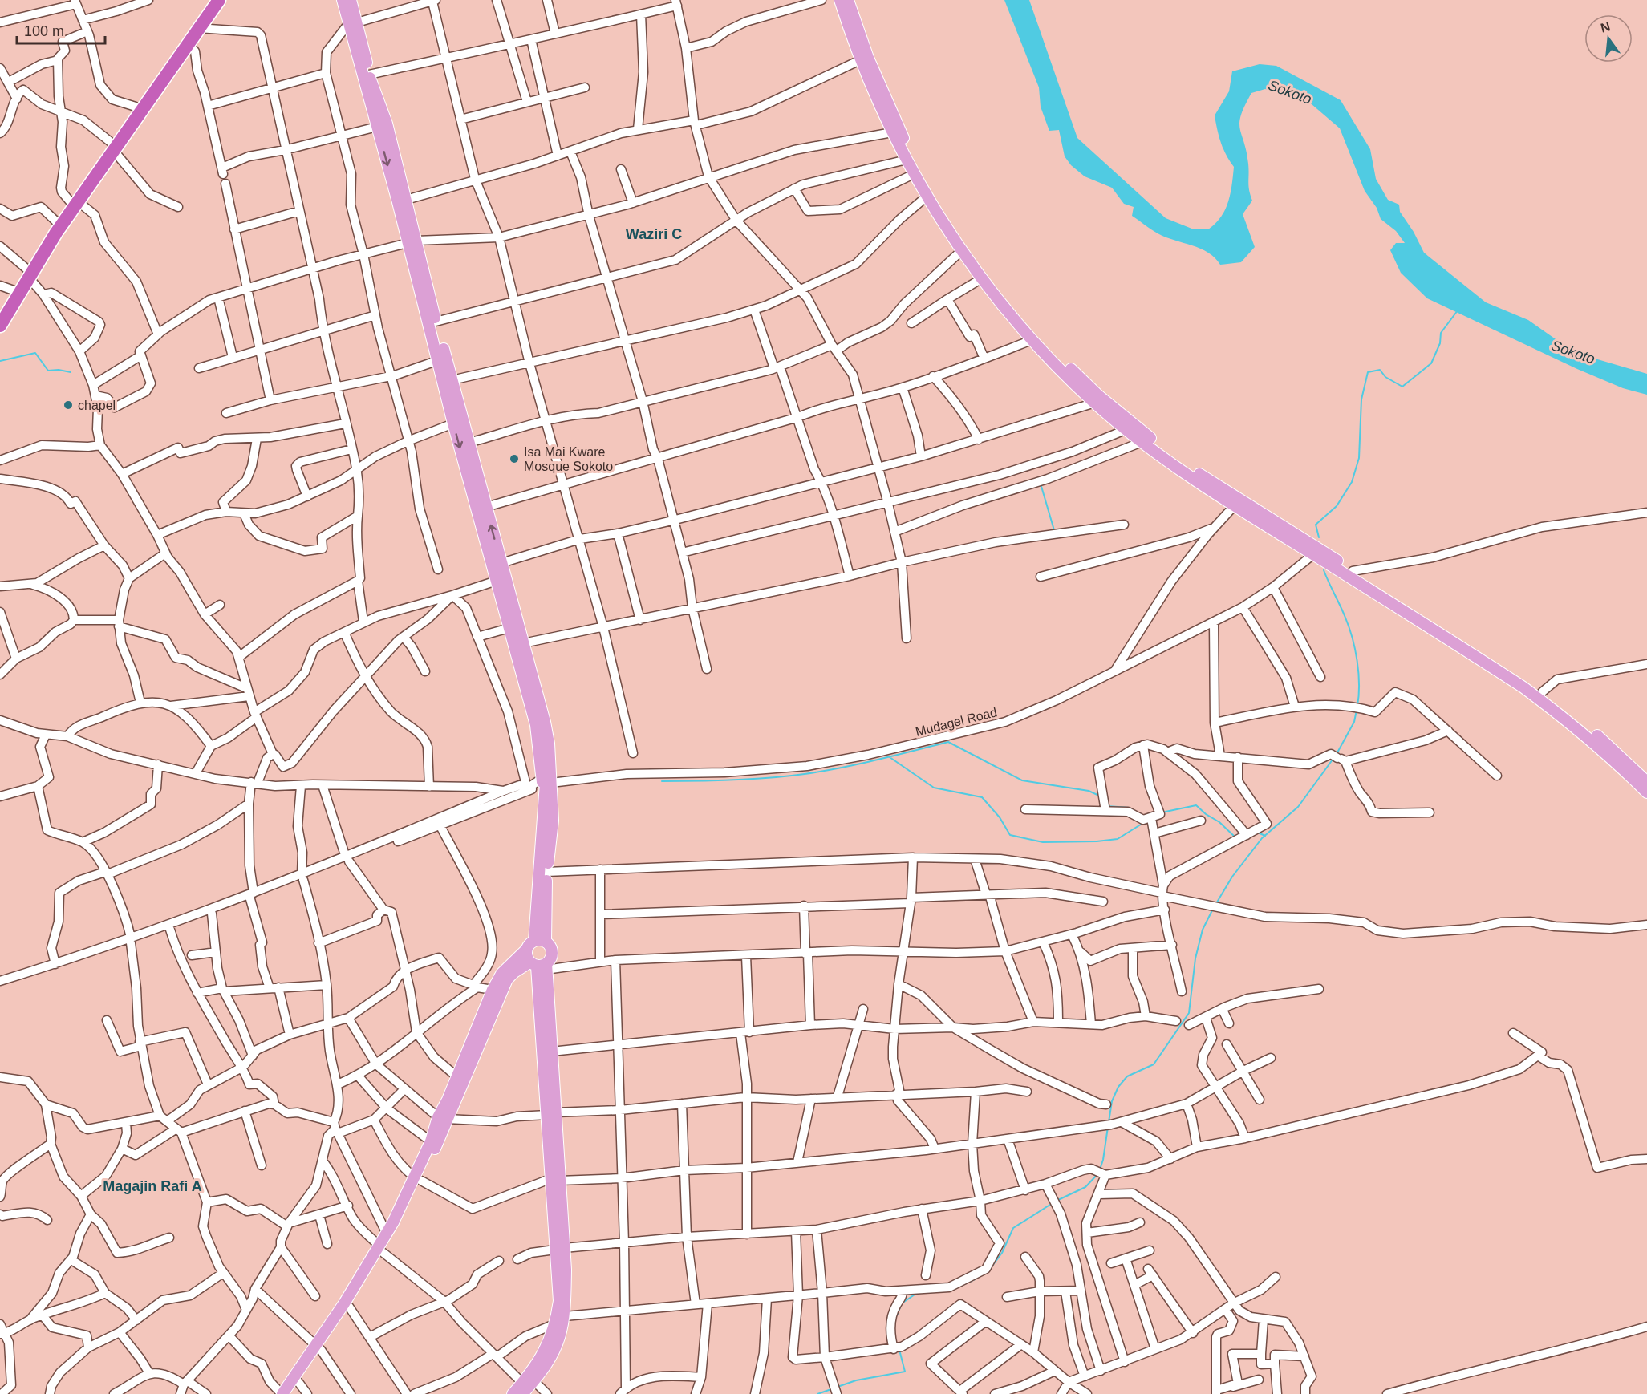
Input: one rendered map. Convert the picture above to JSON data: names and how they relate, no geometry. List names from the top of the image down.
{
  "streets": {
    "street": ["Mudagel Road"]
  },
  "districts": ["Waziri C", "Magajin Rafi A"],
  "water": ["Sokoto"],
  "places": ["chapel", "Isa Mai Kware Mosque Sokoto"],
  "scale_bar": "100 m",
  "north": "top"
}
